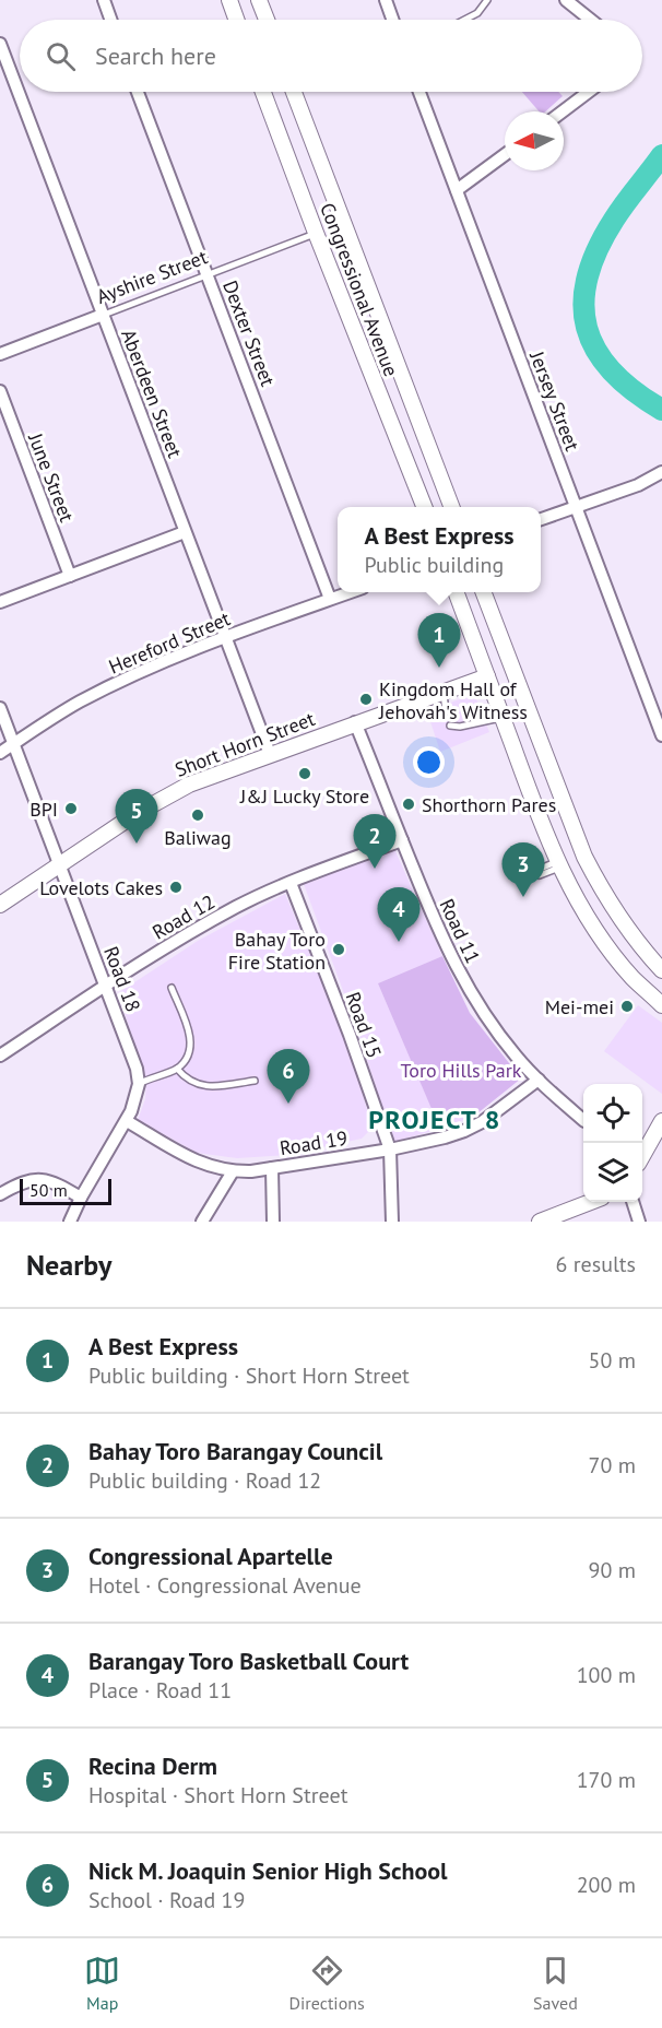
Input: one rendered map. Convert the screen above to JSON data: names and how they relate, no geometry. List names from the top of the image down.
{
  "streets": {
    "main road": ["Congressional Avenue", "Short Horn Street"],
    "street": [
      "Ayshire Street",
      "Dexter Street",
      "Aberdeen Street",
      "Jersey Street",
      "June Street",
      "Hereford Street",
      "Road 12",
      "Road 11",
      "Road 18",
      "Road 15",
      "Road 19"
    ]
  },
  "crossings": [
    ["Ayshire Street", "Congressional Avenue"],
    ["Ayshire Street", "Dexter Street"],
    ["Ayshire Street", "Aberdeen Street"],
    ["Dexter Street", "Hereford Street"],
    ["Aberdeen Street", "Hereford Street"],
    ["Aberdeen Street", "Short Horn Street"],
    ["Hereford Street", "Road 18"],
    ["Short Horn Street", "Road 11"],
    ["Short Horn Street", "Road 18"],
    ["Road 12", "Road 11"],
    ["Road 12", "Road 18"],
    ["Road 12", "Road 15"],
    ["Road 11", "Road 19"],
    ["Road 18", "Road 19"],
    ["Road 15", "Road 19"]
  ],
  "districts": ["PROJECT 8"],
  "parks": ["Toro Hills Park"],
  "places": [
    "Kingdom Hall of Jehovah's Witness",
    "J&J Lucky Store",
    "Shorthorn Pares",
    "BPI",
    "Baliwag",
    "Lovelots Cakes",
    "Bahay Toro Fire Station",
    "Mei-mei"
  ],
  "scale_bar": "50 m",
  "north": "left",
  "page": {
    "search": "Search here",
    "popup": ["A Best Express", "Public building"],
    "pins": [
      "1",
      "5",
      "2",
      "3",
      "4",
      "6"
    ],
    "scale": "50 m",
    "heading": ["Nearby", "6 results"],
    "list": [
      {
        "mark": "1",
        "name": "A Best Express",
        "note": "Public building · Short Horn Street",
        "value": "50 m"
      },
      {
        "mark": "2",
        "name": "Bahay Toro Barangay Council",
        "note": "Public building · Road 12",
        "value": "70 m"
      },
      {
        "mark": "3",
        "name": "Congressional Apartelle",
        "note": "Hotel · Congressional Avenue",
        "value": "90 m"
      },
      {
        "mark": "4",
        "name": "Barangay Toro Basketball Court",
        "note": "Place · Road 11",
        "value": "100 m"
      },
      {
        "mark": "5",
        "name": "Recina Derm",
        "note": "Hospital · Short Horn Street",
        "value": "170 m"
      },
      {
        "mark": "6",
        "name": "Nick M. Joaquin Senior High School",
        "note": "School · Road 19",
        "value": "200 m"
      }
    ],
    "nav": ["Map", "Directions", "Saved"]
  }
}
